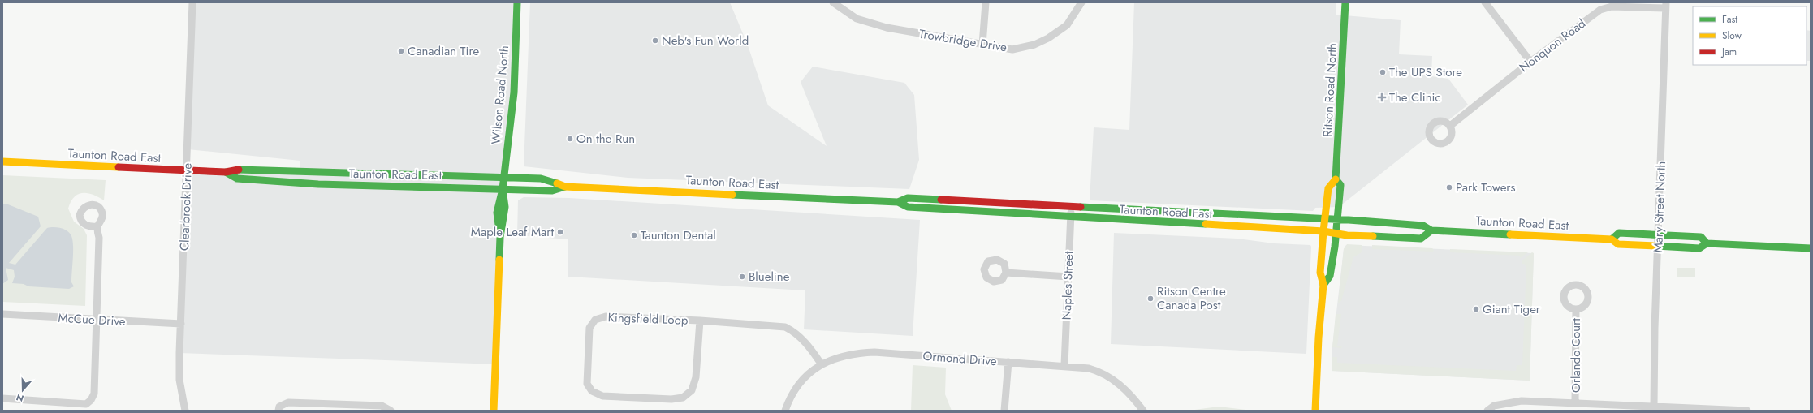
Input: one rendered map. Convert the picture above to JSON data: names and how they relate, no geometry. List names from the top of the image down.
{
  "streets": {
    "main road": ["Ritson Road North", "Wilson Road North", "Taunton Road East"],
    "street": [
      "Trowbridge Drive",
      "Nonquon Road",
      "Clearbrook Drive",
      "Mary Street North",
      "Naples Street",
      "Kingsfield Loop",
      "McCue Drive",
      "Orlando Court",
      "Ormond Drive"
    ]
  },
  "crossings": [
    ["Nonquon Road", "Mary Street North"],
    ["Ritson Road North", "Taunton Road East"],
    ["Wilson Road North", "Taunton Road East"],
    ["Taunton Road East", "Clearbrook Drive"],
    ["Taunton Road East", "Mary Street North"],
    ["Taunton Road East", "Naples Street"],
    ["Clearbrook Drive", "McCue Drive"],
    ["Naples Street", "Ormond Drive"],
    ["Kingsfield Loop", "Ormond Drive"]
  ],
  "places": {
    "other": [
      "Neb's Fun World",
      "Canadian Tire",
      "The UPS Store",
      "On the Run",
      "Park Towers",
      "Maple Leaf Mart",
      "Taunton Dental",
      "Blueline",
      "Ritson Centre Canada Post",
      "Giant Tiger"
    ],
    "health": ["The Clinic"]
  },
  "legend": ["Fast", "Slow", "Jam"],
  "north": "bottom"
}
